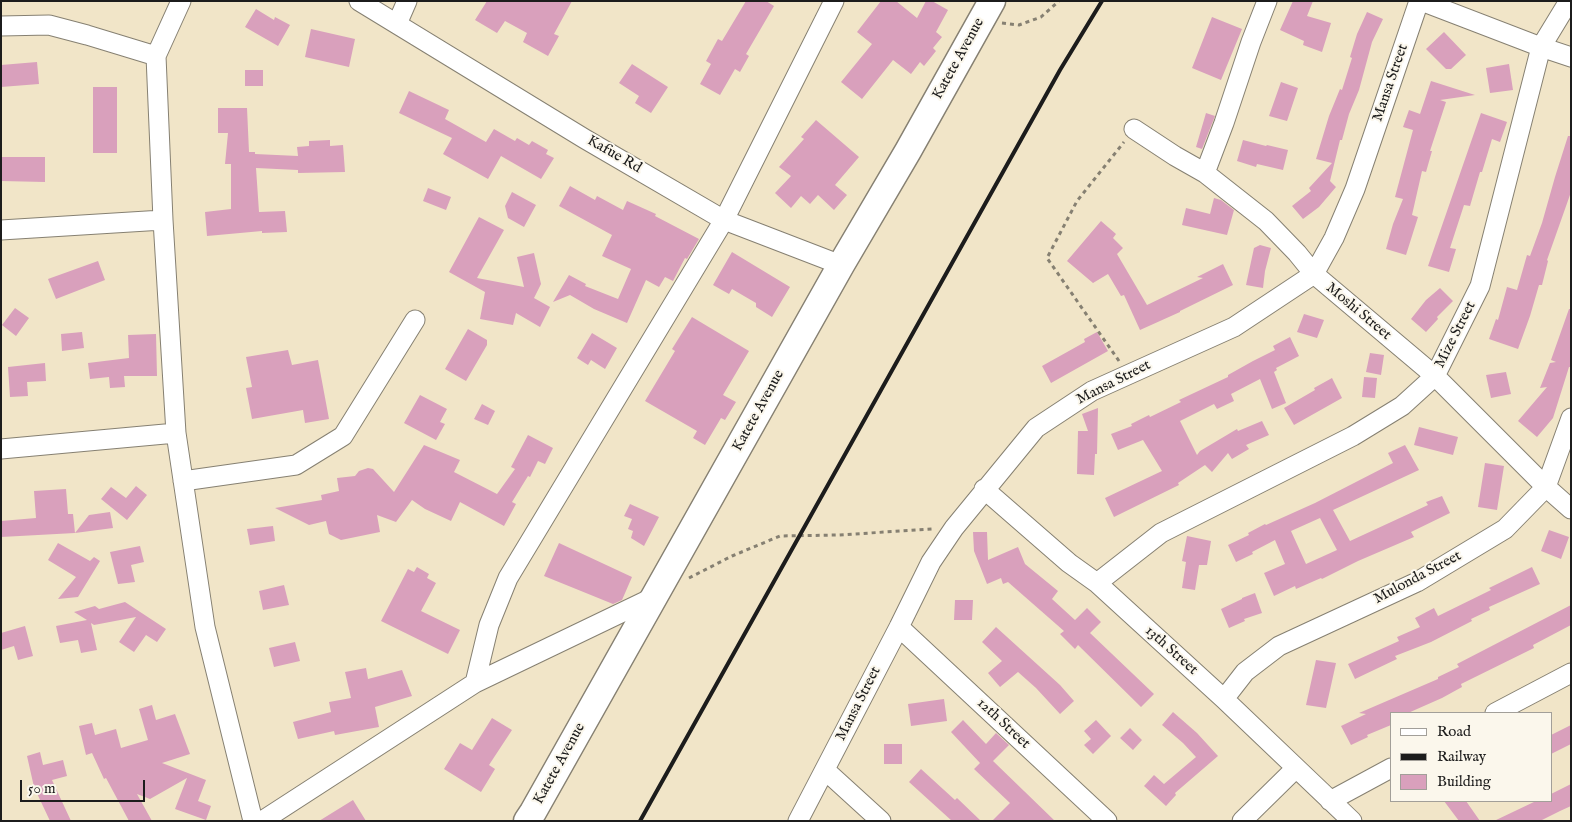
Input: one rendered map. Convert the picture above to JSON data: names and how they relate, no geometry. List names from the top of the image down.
{
  "streets": {
    "street": [
      "Katete Avenue",
      "Mansa Street",
      "Kafue Rd",
      "Moshi Street",
      "Mize Street",
      "Mulonda Street",
      "13th Street",
      "12th Street"
    ]
  },
  "crossings": [
    ["Katete Avenue", "Kafue Rd"],
    ["Mansa Street", "Moshi Street"],
    ["Mansa Street", "13th Street"],
    ["Mansa Street", "12th Street"],
    ["Moshi Street", "Mize Street"],
    ["Moshi Street", "Mulonda Street"],
    ["Mize Street", "13th Street"],
    ["Mulonda Street", "13th Street"]
  ],
  "legend": ["Road", "Railway", "Building"],
  "scale_bar": "50 m"
}
